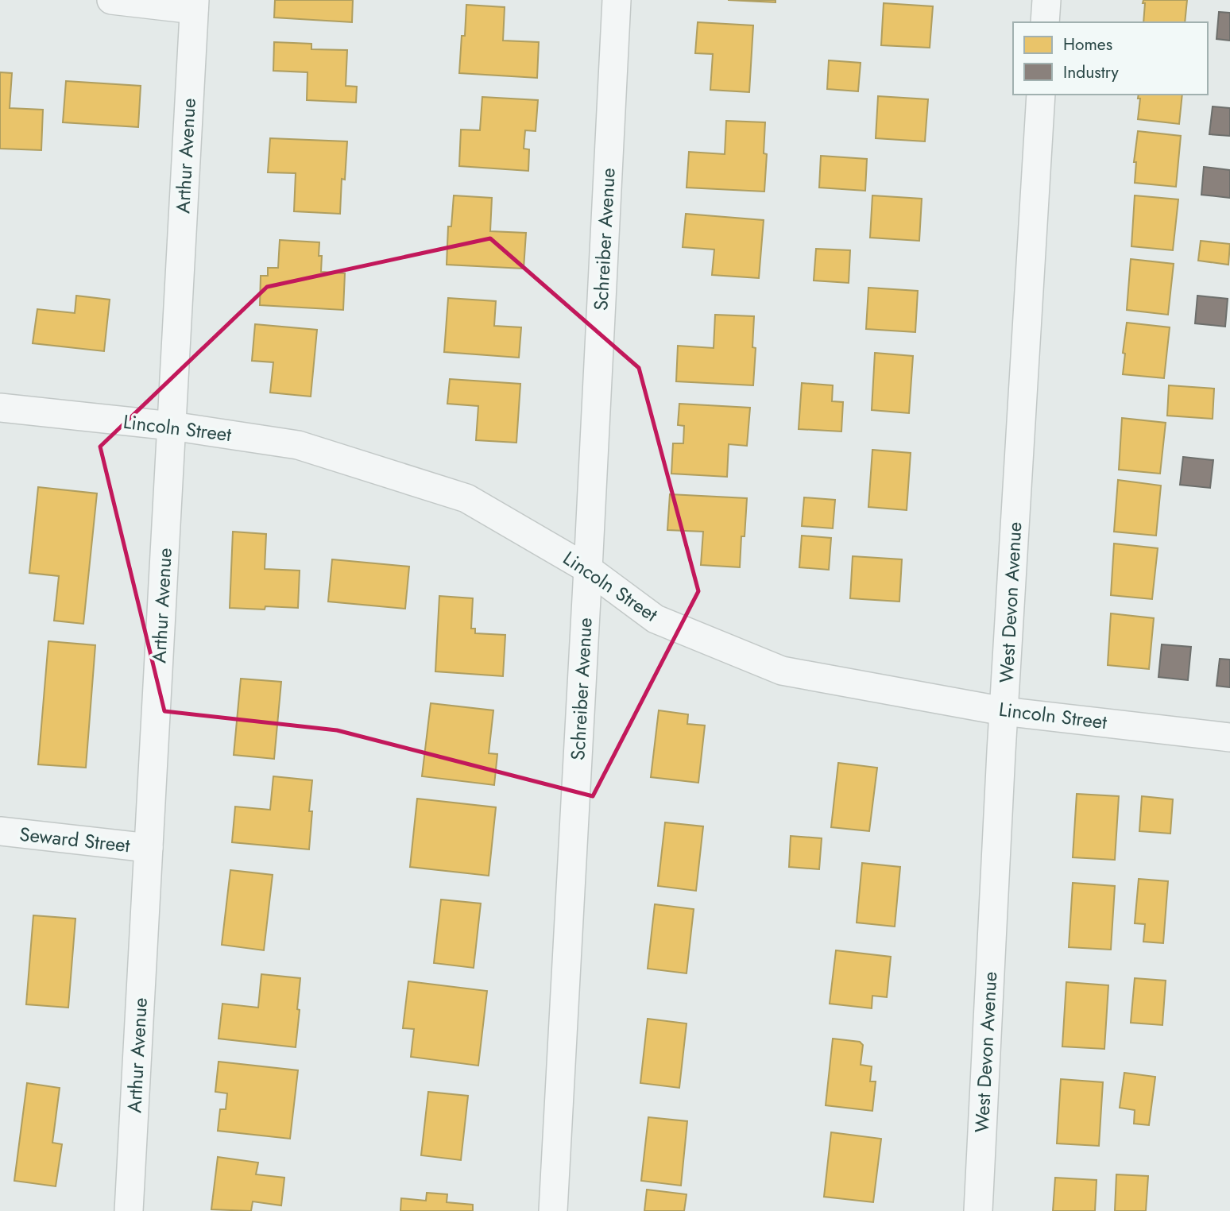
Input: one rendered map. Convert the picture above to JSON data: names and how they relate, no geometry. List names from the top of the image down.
{
  "streets": {
    "street": [
      "Arthur Avenue",
      "Schreiber Avenue",
      "Lincoln Street",
      "West Devon Avenue",
      "Seward Street"
    ]
  },
  "crossings": [
    ["Arthur Avenue", "Lincoln Street"],
    ["Arthur Avenue", "Seward Street"],
    ["Schreiber Avenue", "Lincoln Street"],
    ["Lincoln Street", "West Devon Avenue"]
  ],
  "legend": ["Homes", "Industry"]
}
